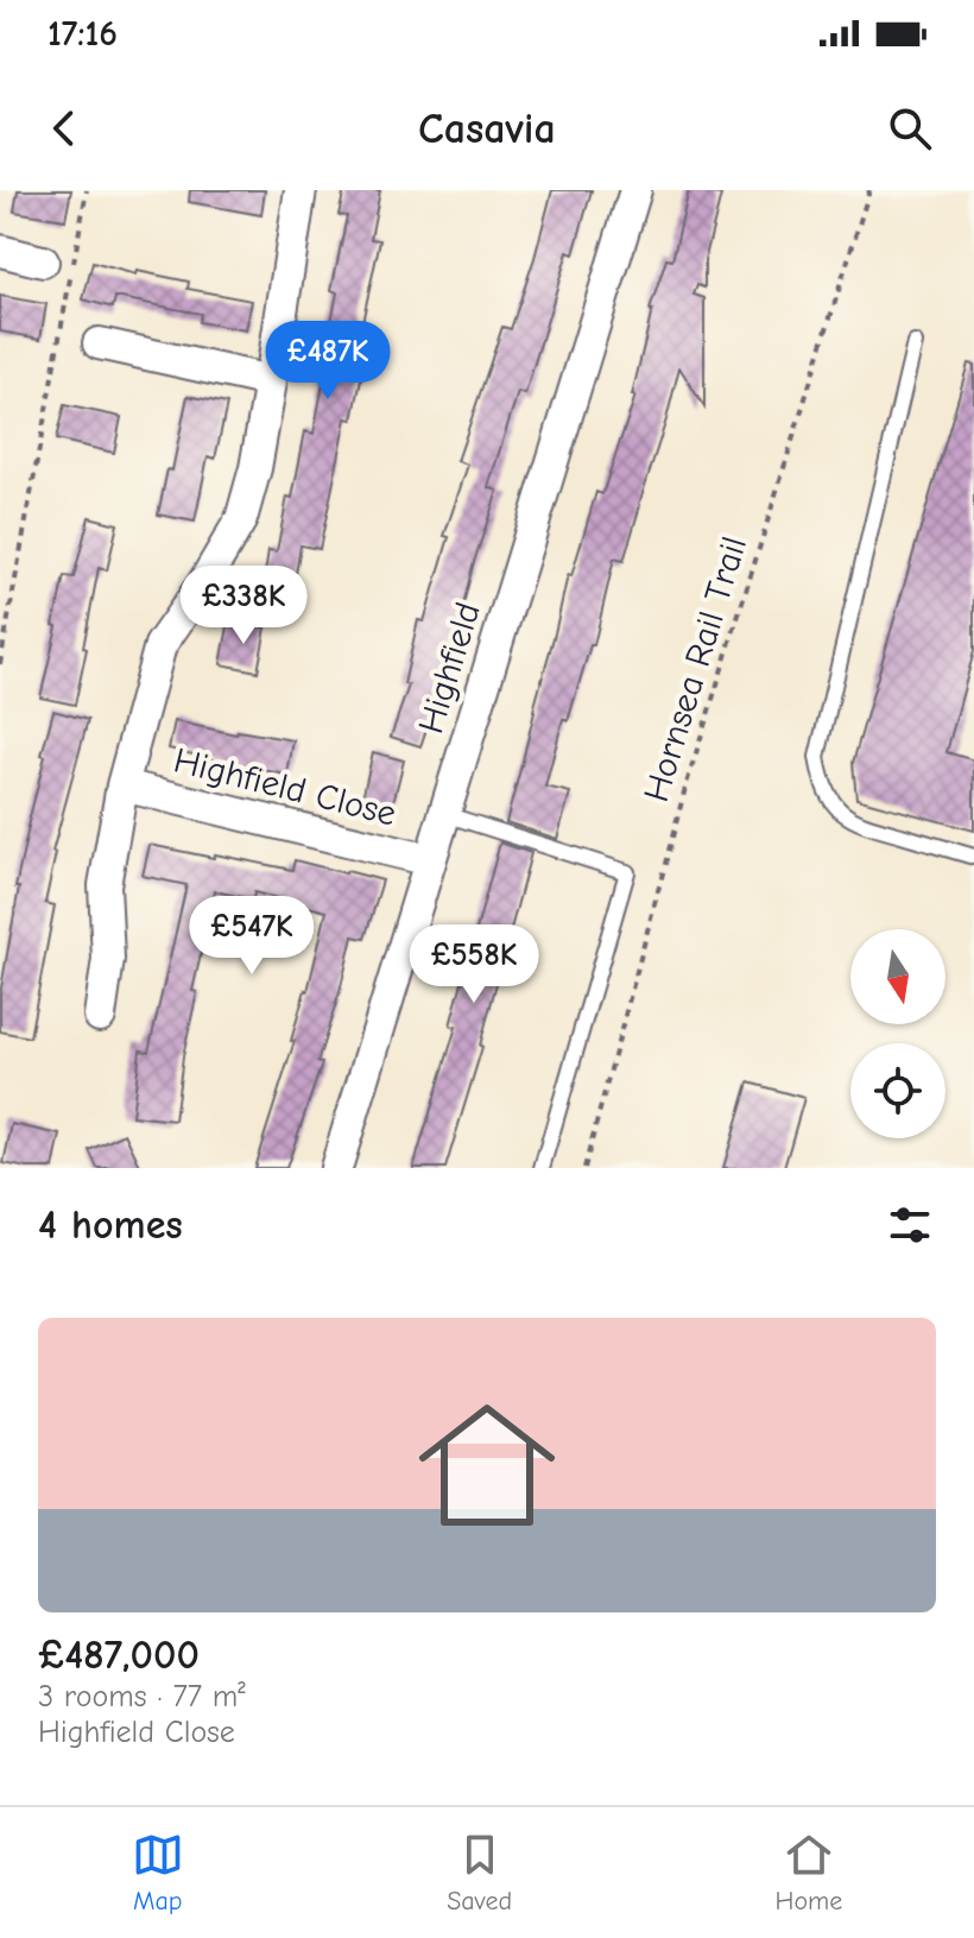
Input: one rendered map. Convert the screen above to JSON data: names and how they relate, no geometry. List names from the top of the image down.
{
  "streets": {
    "street": ["Highfield", "Highfield Close"],
    "path": ["Hornsea Rail Trail"]
  },
  "crossings": [
    ["Highfield", "Highfield Close"]
  ],
  "north": "bottom",
  "page": {
    "status": "17:16",
    "header": "Casavia",
    "price": [
      "£487K",
      "£338K",
      "£547K",
      "£558K"
    ],
    "heading": "4 homes",
    "list": [
      {
        "name": "£487,000",
        "note": "3 rooms · 77 m² · Highfield Close"
      }
    ],
    "tabs": ["Map", "Saved", "Home"]
  }
}
